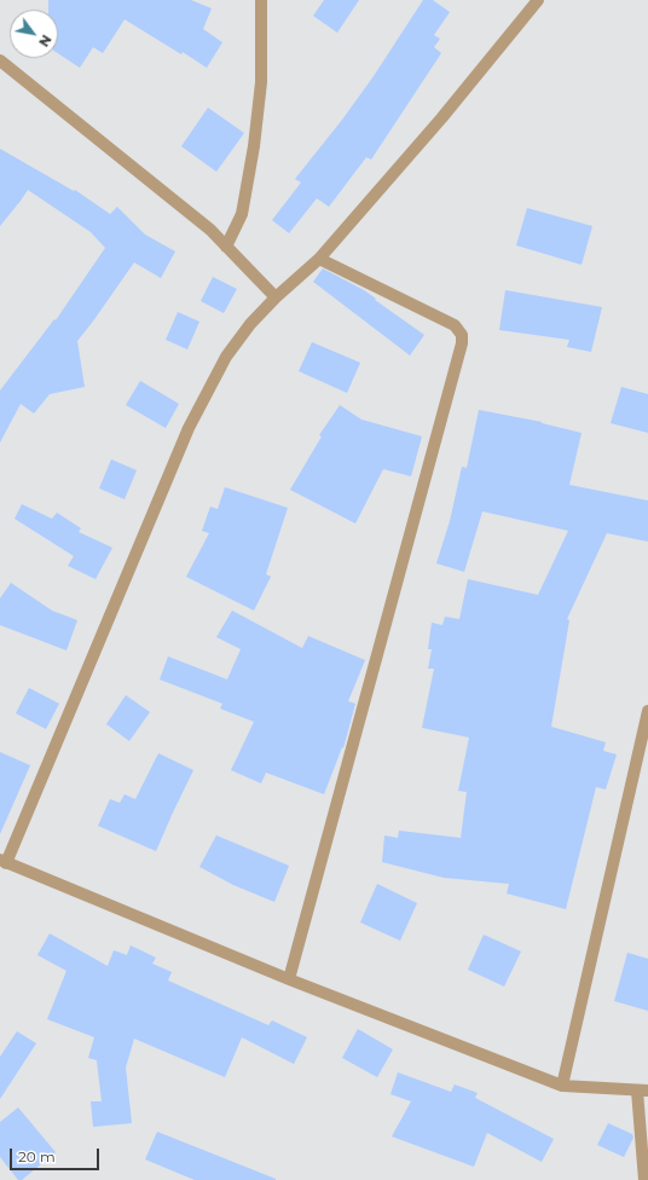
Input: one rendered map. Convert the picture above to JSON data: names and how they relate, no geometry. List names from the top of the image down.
{
  "scale_bar": "20 m",
  "north": "bottom right"
}
